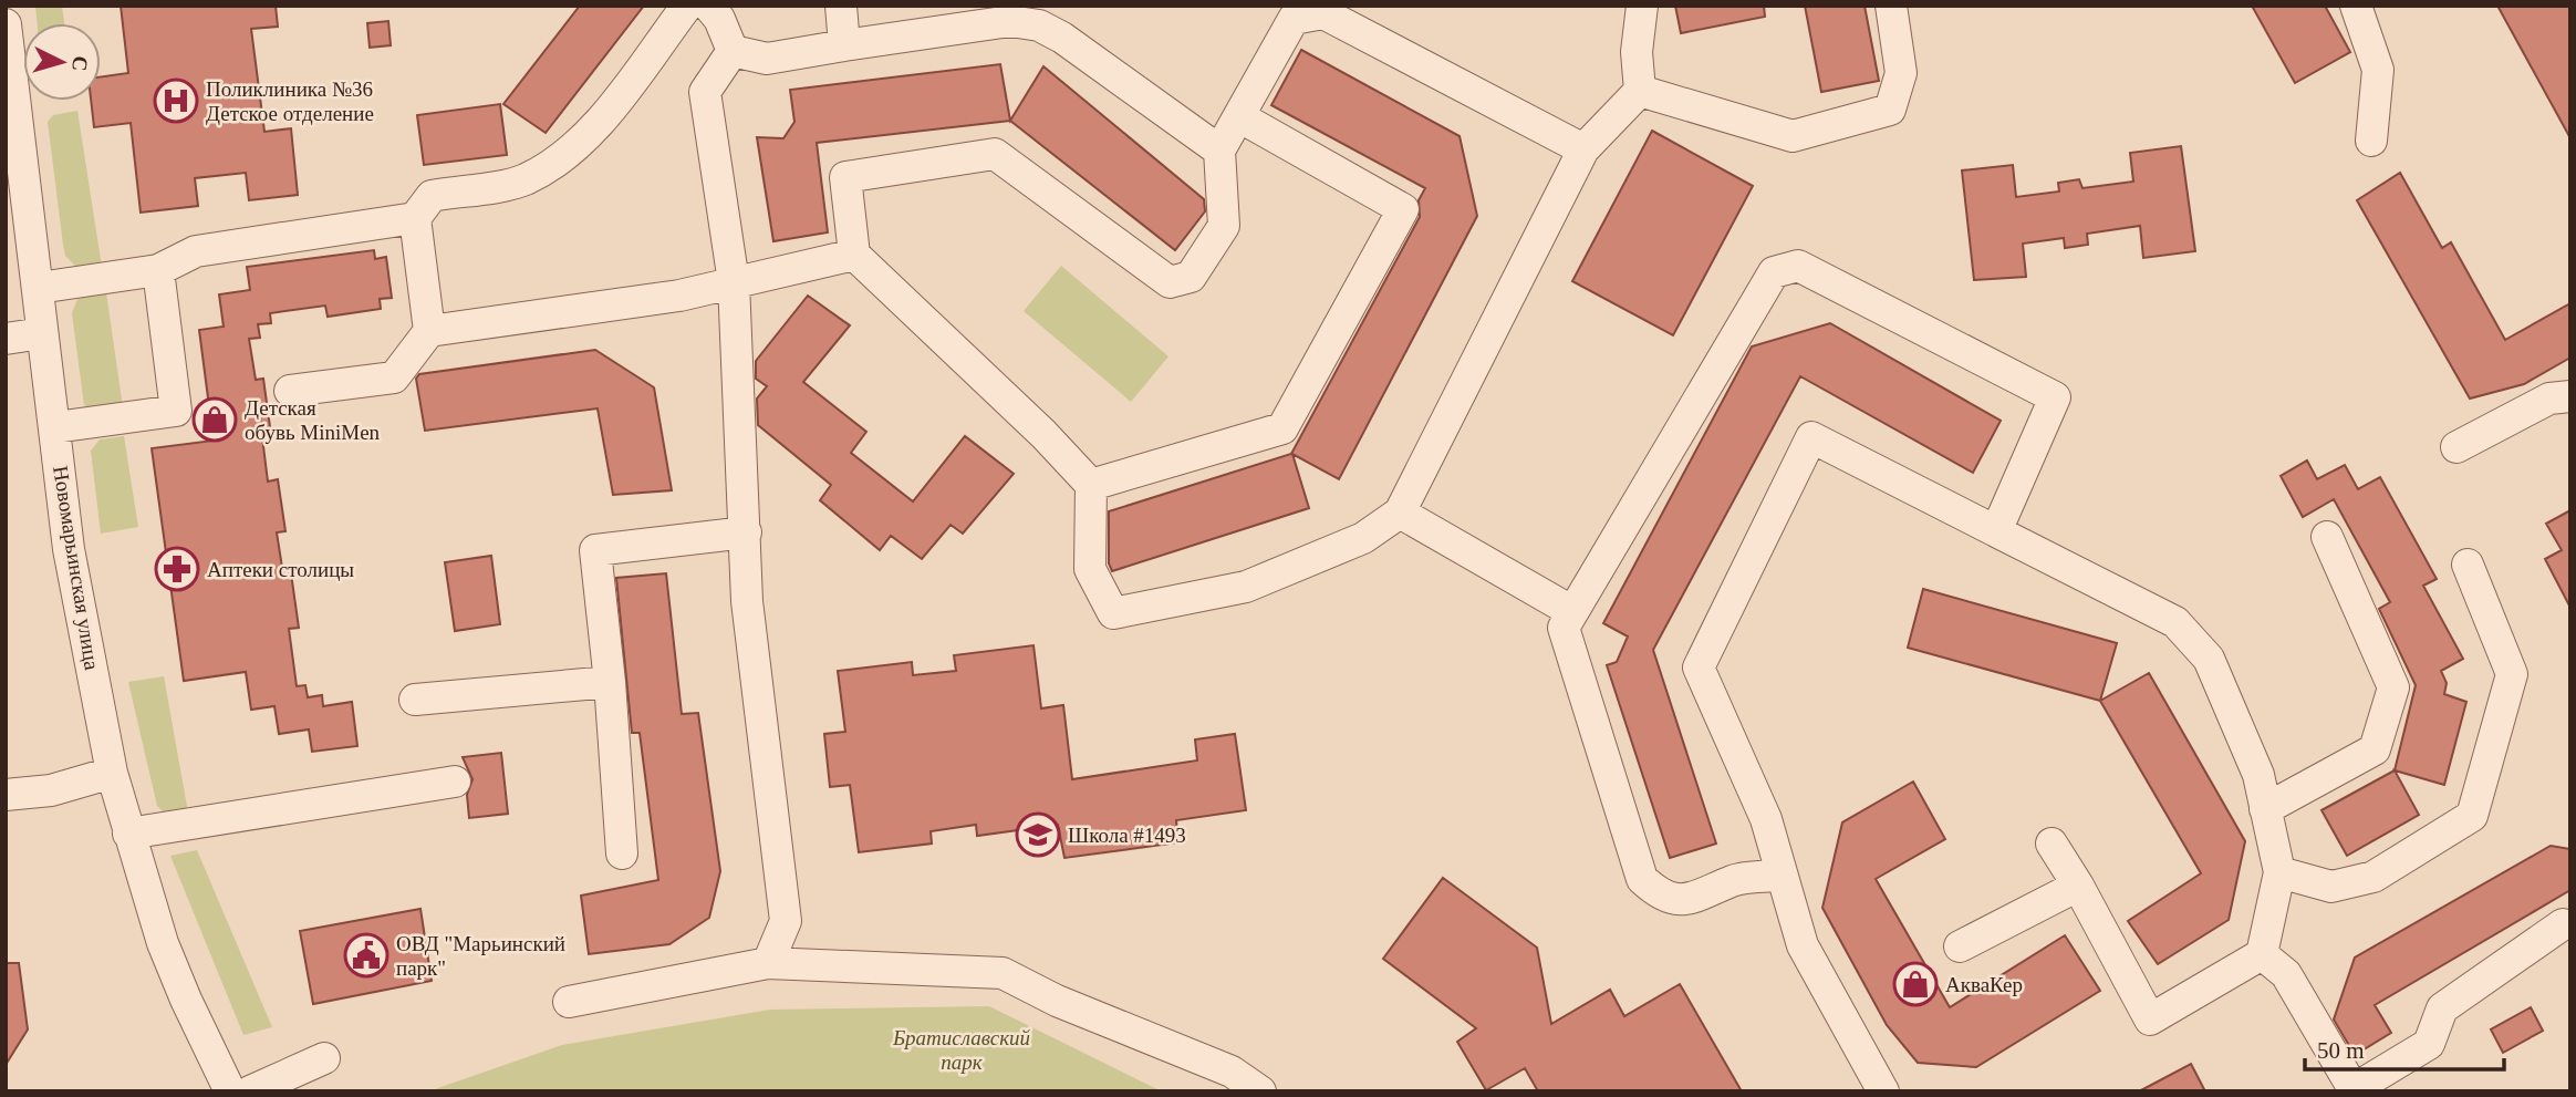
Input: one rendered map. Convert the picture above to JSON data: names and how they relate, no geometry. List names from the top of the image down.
{
  "streets": {
    "street": ["Новомарьинская улица"]
  },
  "parks": ["Братиславский парк"],
  "places": {
    "hospital": ["Поликлиника №36 Детское отделение"],
    "shop": ["Детская обувь MiniMen", "АкваКер"],
    "pharmacy": ["Аптеки столицы"],
    "school or university": ["Школа #1493"],
    "public building": ["ОВД \"Марьинский парк\""]
  },
  "scale_bar": "50 m",
  "north": "right"
}
